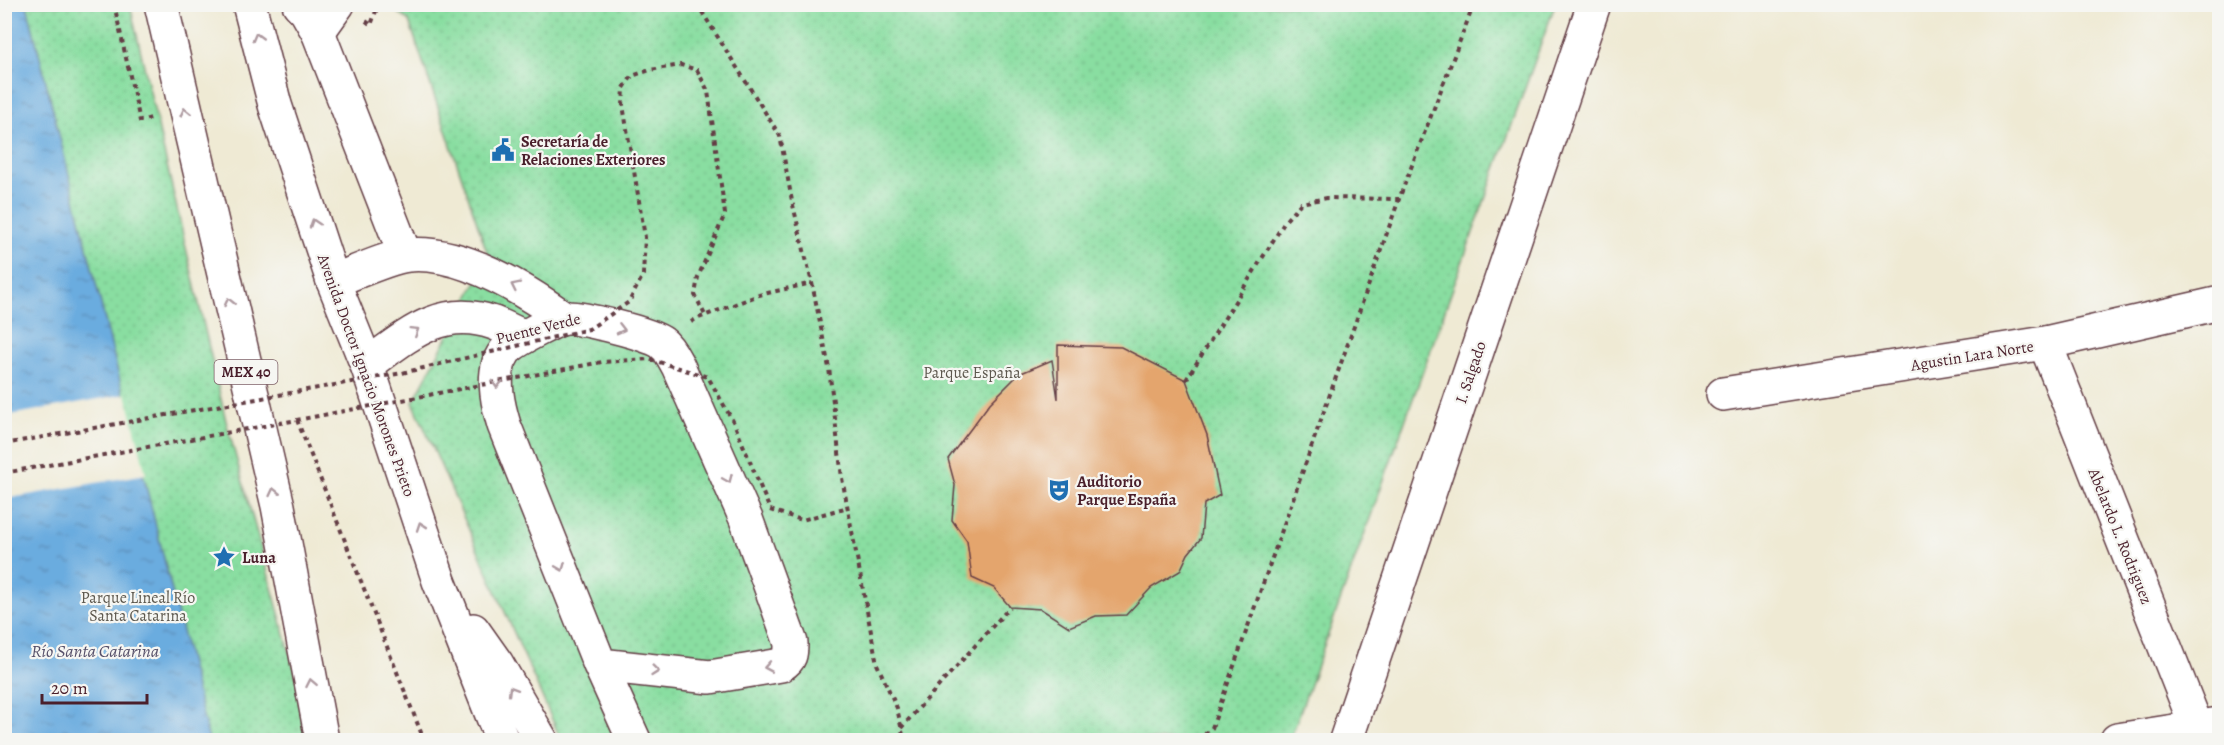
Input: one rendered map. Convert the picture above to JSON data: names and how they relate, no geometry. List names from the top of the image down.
{
  "streets": {
    "main road": [
      "Agustin Lara Norte",
      "MEX 40",
      "I. Salgado",
      "Avenida Doctor Ignacio Morones Prieto",
      "Abelardo L. Rodriguez"
    ],
    "path": ["Puente Verde"]
  },
  "crossings": [
    ["Agustin Lara Norte", "Abelardo L. Rodriguez"]
  ],
  "water": ["Río Santa Catarina"],
  "parks": ["Parque España", "Parque Lineal Río Santa Catarina"],
  "places": {
    "public building": ["Secretaría de Relaciones Exteriores"],
    "theatre": ["Auditorio Parque España"],
    "place": ["Luna"]
  },
  "scale_bar": "20 m"
}
